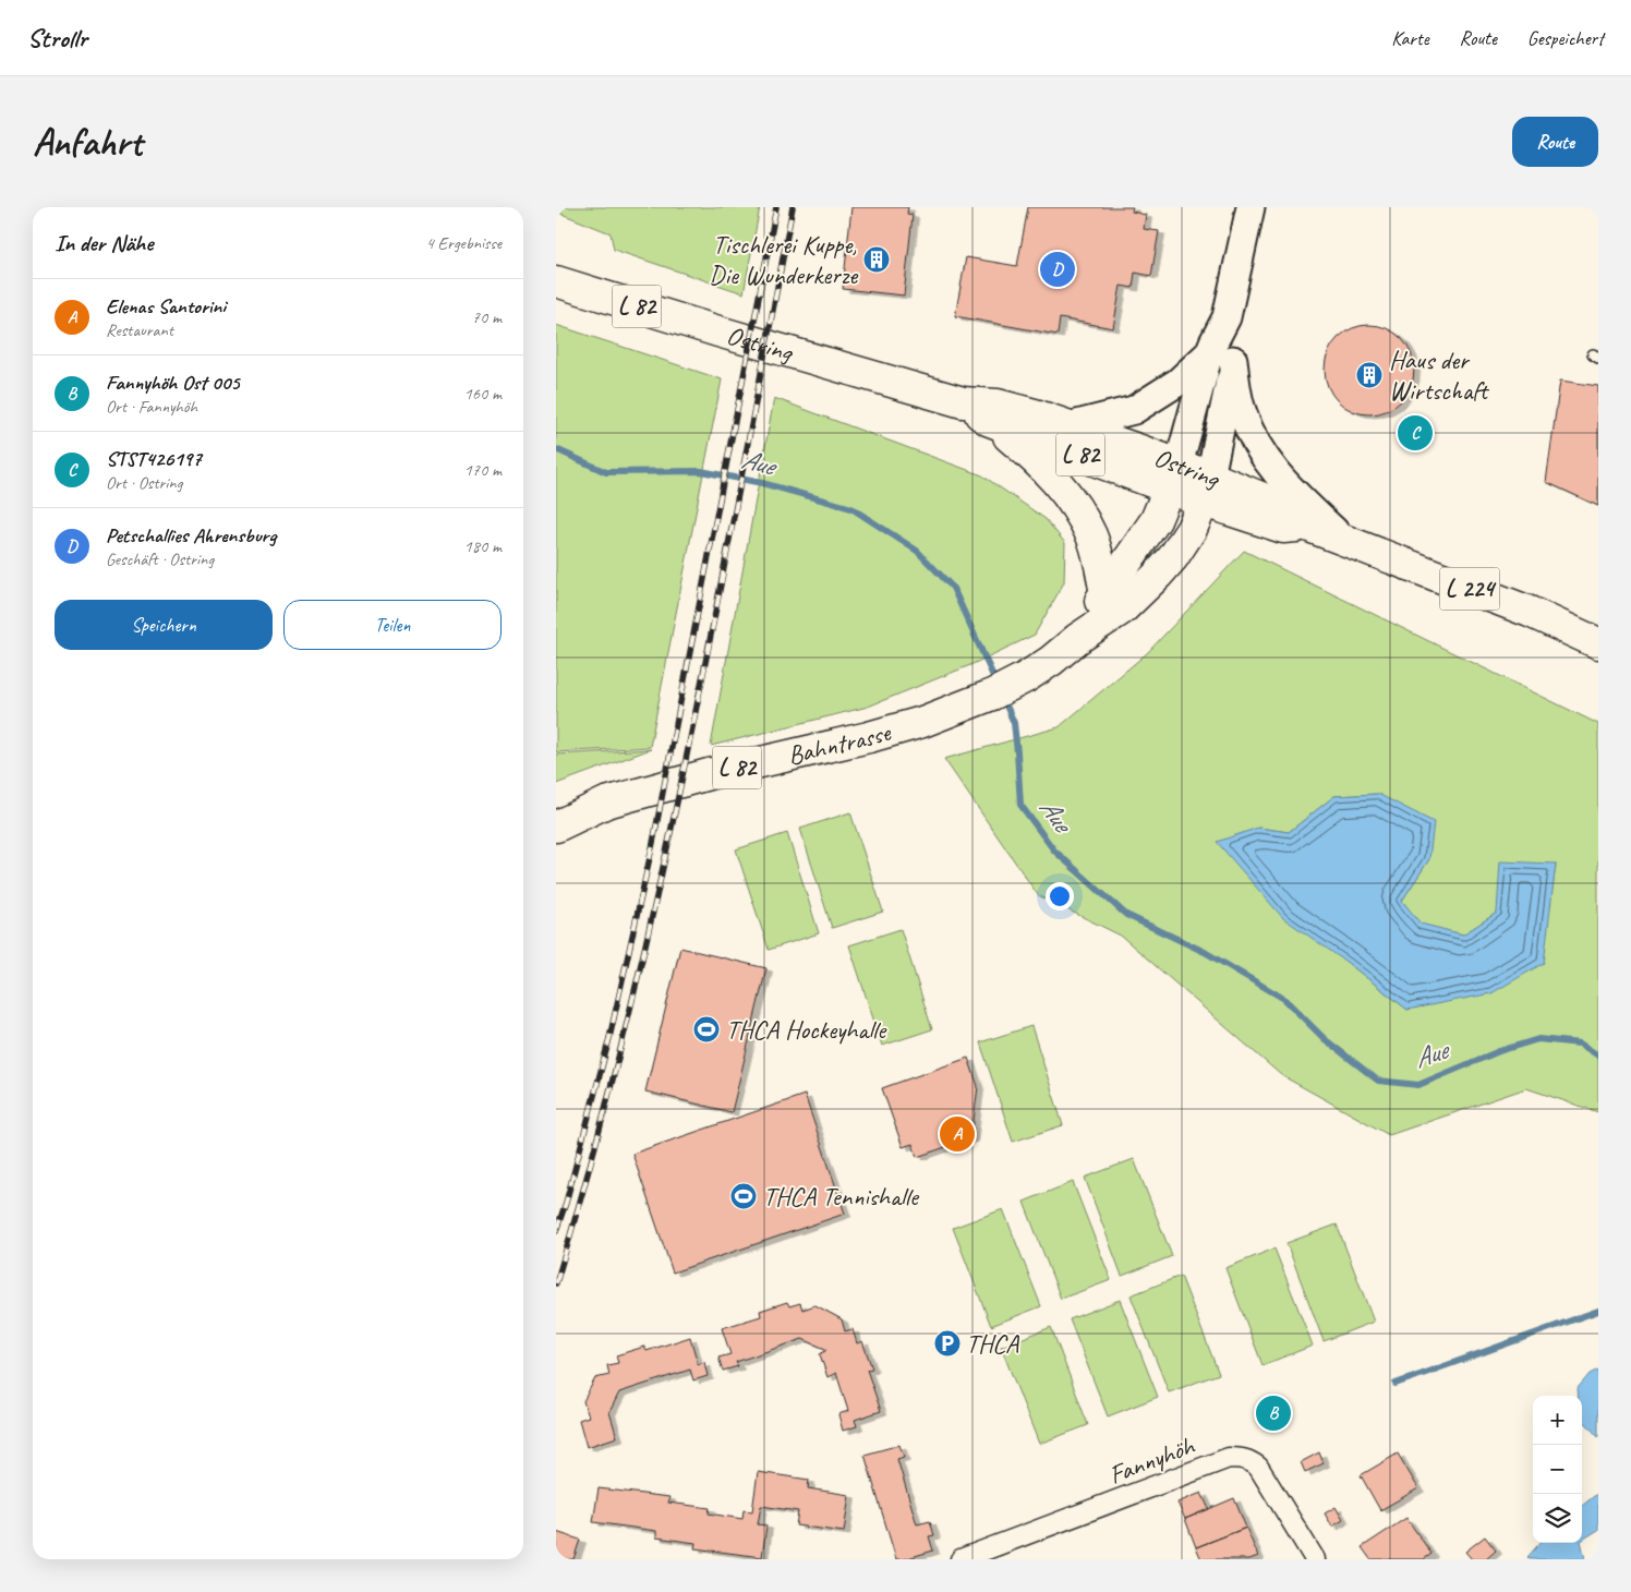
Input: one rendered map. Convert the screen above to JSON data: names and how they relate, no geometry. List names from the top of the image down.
{
  "streets": {
    "main road": [
      "L 82",
      "Ostring",
      "L 224",
      "Bahntrasse"
    ],
    "street": ["Fannyhöh"]
  },
  "crossings": [
    ["L 82", "Ostring"],
    ["L 82", "Bahntrasse"],
    ["Ostring", "Bahntrasse"]
  ],
  "water": ["Aue"],
  "places": {
    "building": ["Tischlerei Kuppe, Die Wunderkerze", "Haus der Wirtschaft"],
    "sports": ["THCA Hockeyhalle", "THCA Tennishalle"],
    "parking": ["THCA"]
  },
  "page": {
    "header": "Strollr",
    "nav": ["Karte", "Route", "Gespeichert"],
    "buttons": [
      "Route",
      ["Speichern", "Teilen"]
    ],
    "title": "Anfahrt",
    "heading": ["In der Nähe", "4 Ergebnisse"],
    "pins": [
      "D",
      "C",
      "A",
      "B"
    ],
    "list": [
      {
        "mark": "A",
        "name": "Elenas Santorini",
        "note": "Restaurant",
        "value": "70 m"
      },
      {
        "mark": "B",
        "name": "Fannyhöh Ost 005",
        "note": "Ort · Fannyhöh",
        "value": "160 m"
      },
      {
        "mark": "C",
        "name": "STST426197",
        "note": "Ort · Ostring",
        "value": "170 m"
      },
      {
        "mark": "D",
        "name": "Petschallies Ahrensburg",
        "note": "Geschäft · Ostring",
        "value": "180 m"
      }
    ],
    "map_buttons": ["+", "−"]
  }
}
